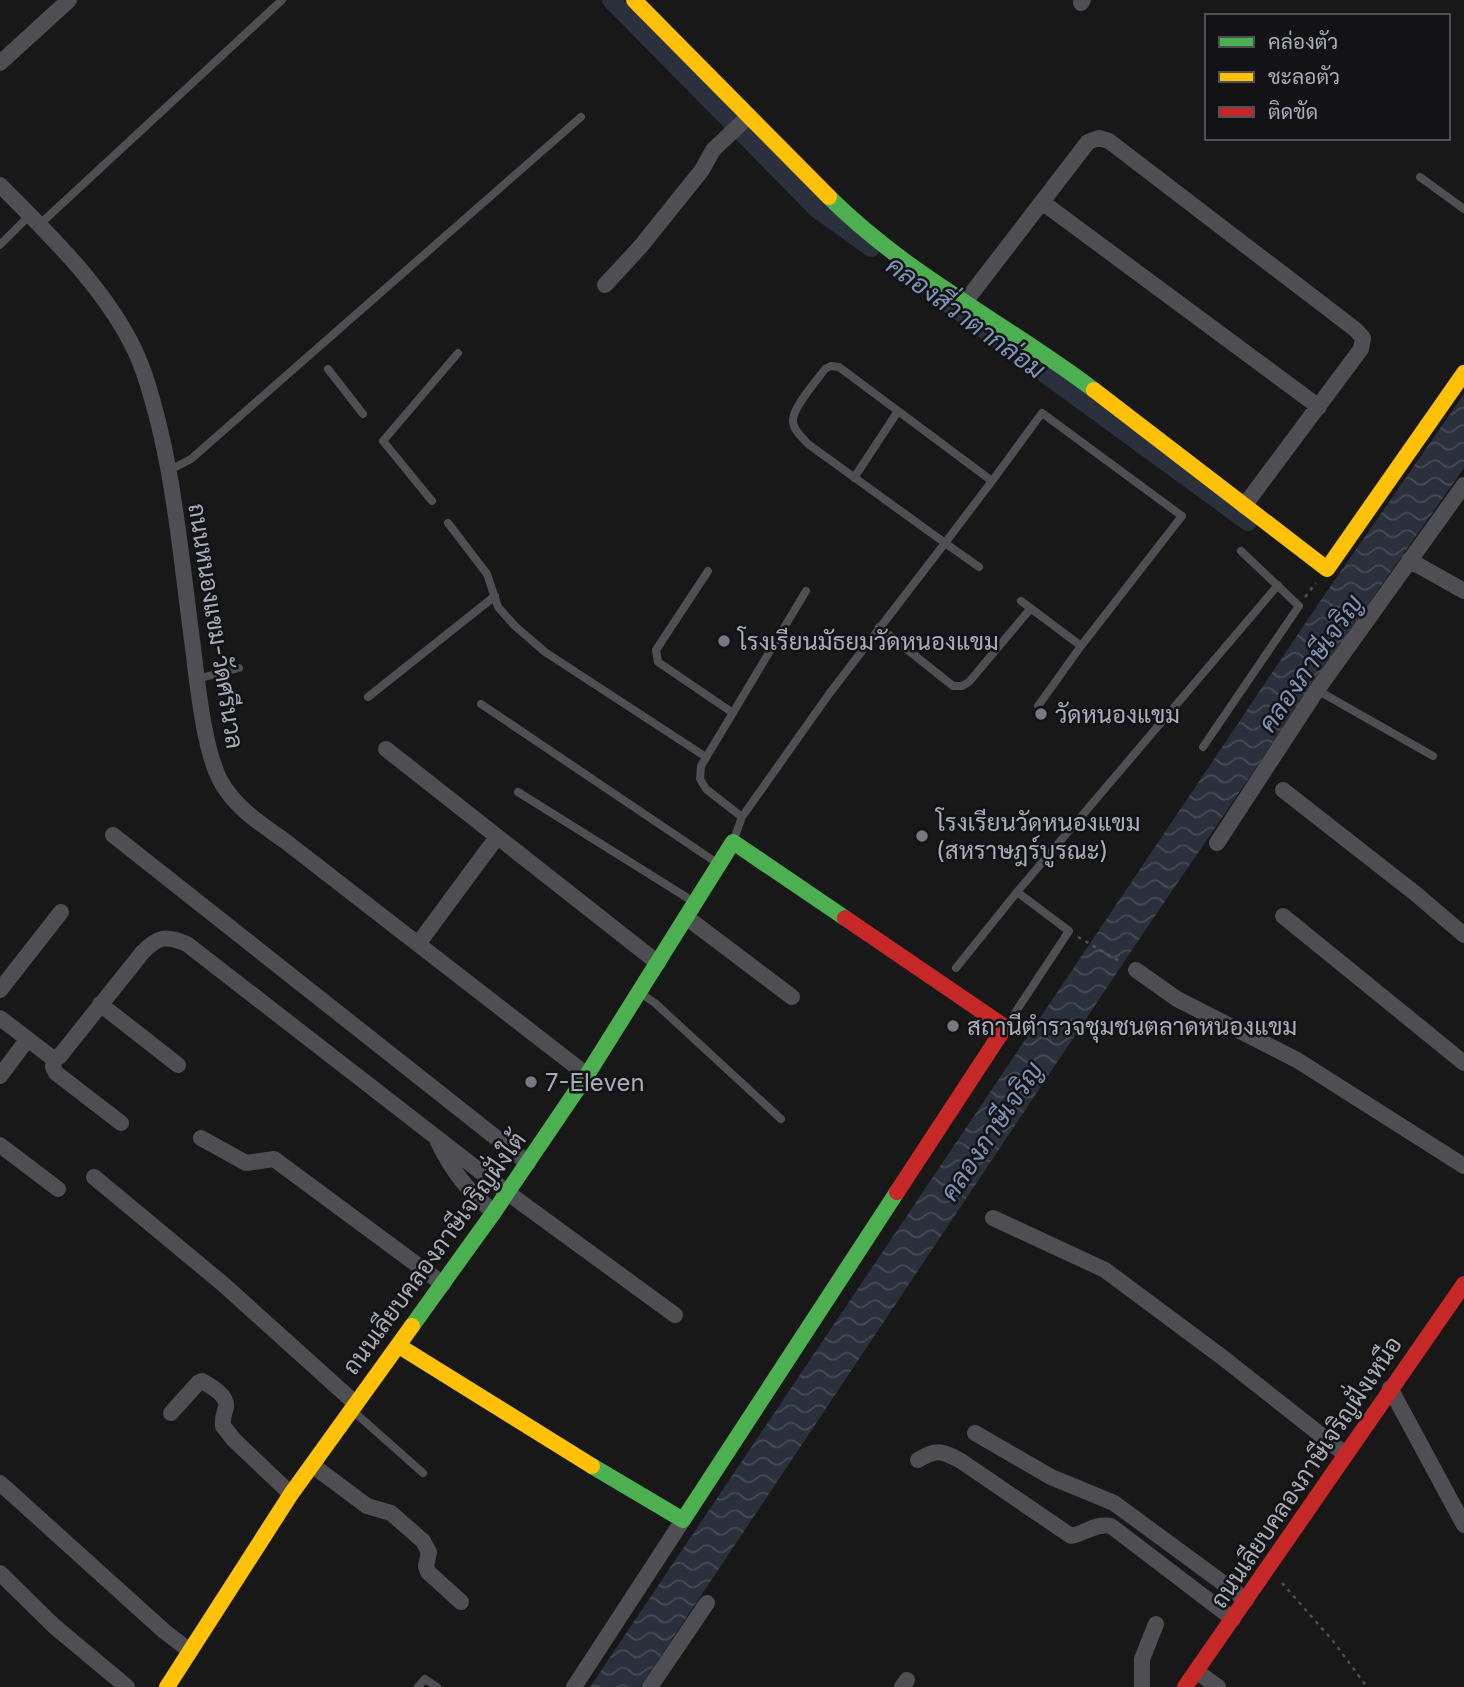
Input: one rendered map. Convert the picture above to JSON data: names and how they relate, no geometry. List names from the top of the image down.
{
  "streets": {
    "street": ["ถนนหนองแขม-วัดศรีนวล", "ถนนเลียบคลองภาษีเจริญฝั่งใต้", "ถนนเลียบคลองภาษีเจริญฝั่งเหนือ"]
  },
  "crossings": [
    ["ถนนหนองแขม-วัดศรีนวล", "ถนนเลียบคลองภาษีเจริญฝั่งใต้"]
  ],
  "water": ["คลองสี่วาตากล่อม", "คลองภาษีเจริญ"],
  "places": [
    "โรงเรียนมัธยมวัดหนองแขม",
    "วัดหนองแขม",
    "โรงเรียนวัดหนองแขม (สหราษฎร์บูรณะ)",
    "สถานีตำรวจชุมชนตลาดหนองแขม",
    "7-Eleven"
  ],
  "legend": ["คล่องตัว", "ชะลอตัว", "ติดขัด"]
}
